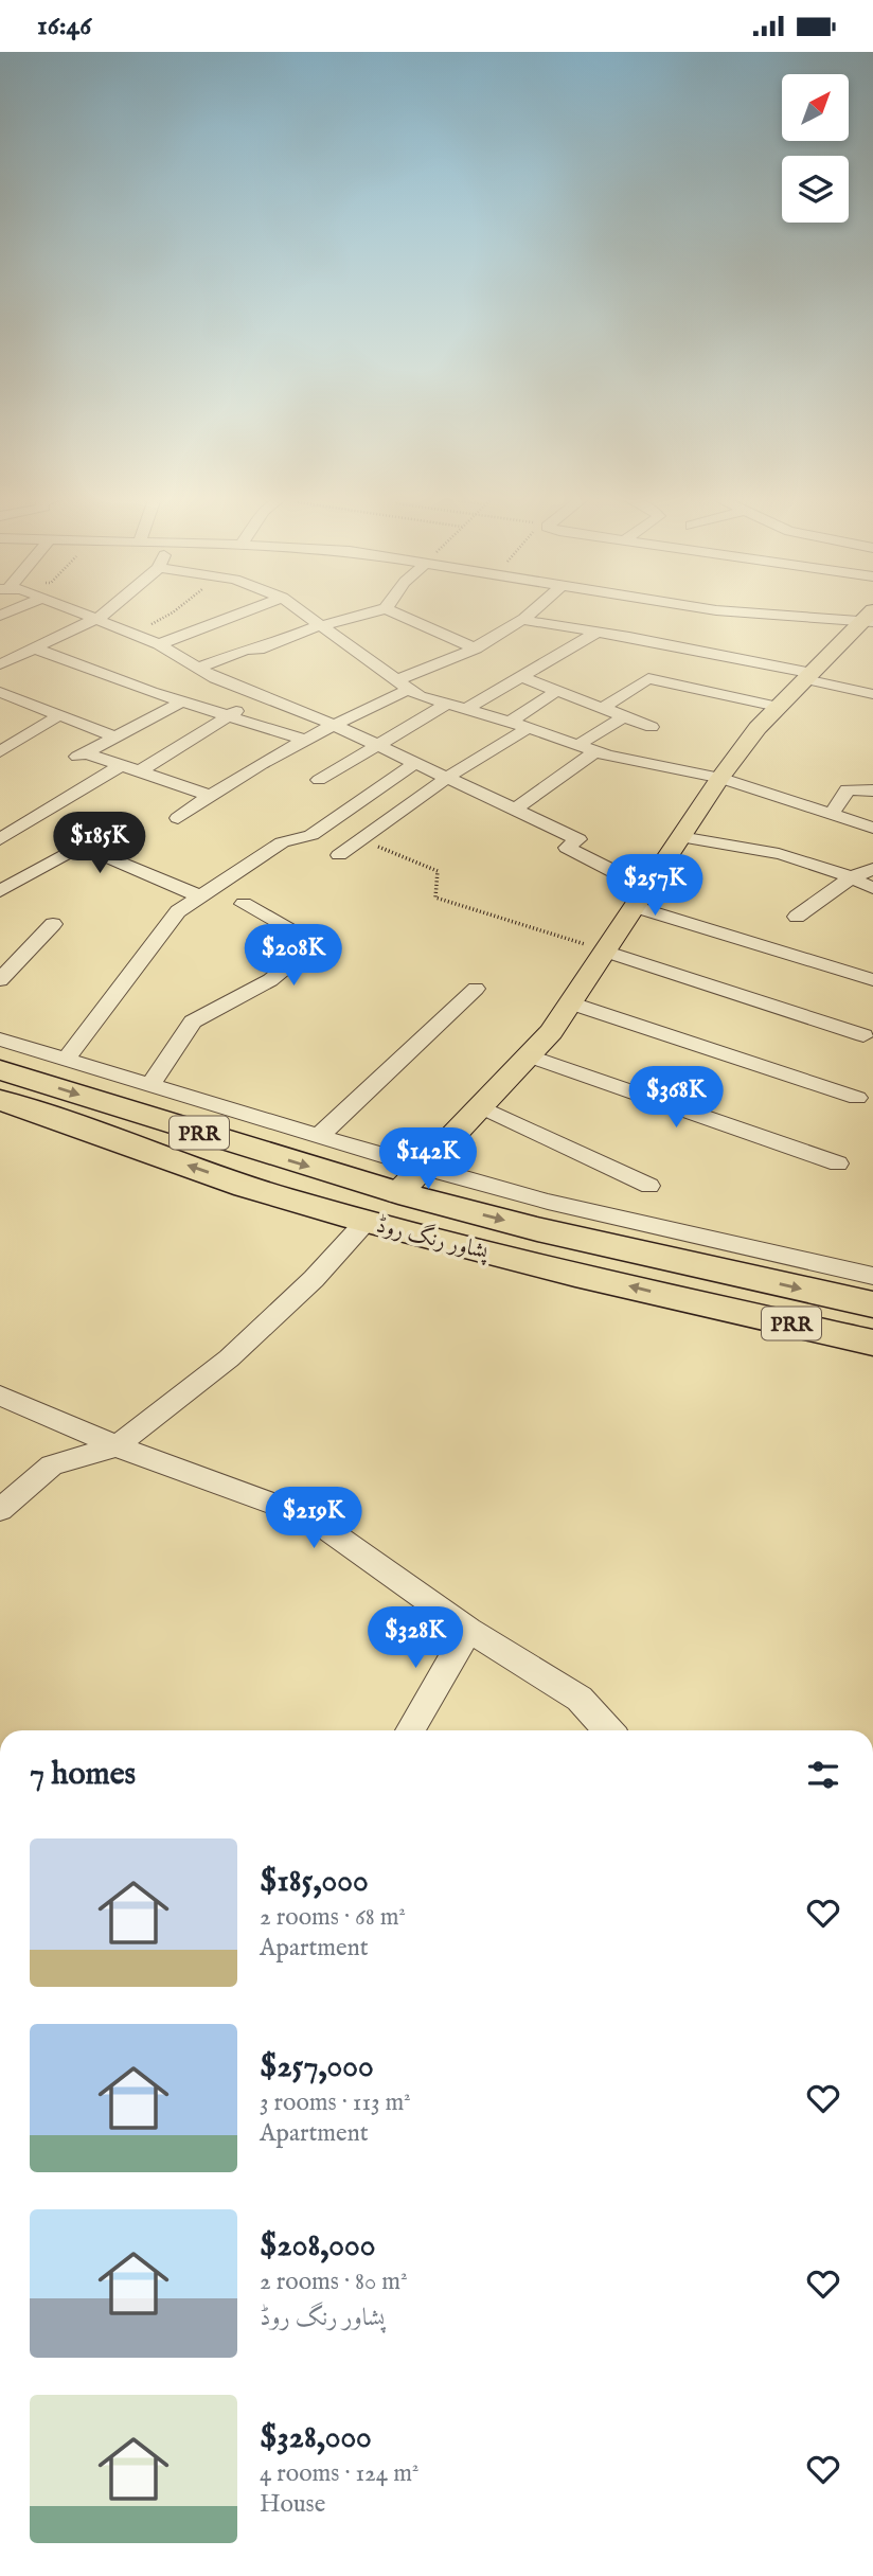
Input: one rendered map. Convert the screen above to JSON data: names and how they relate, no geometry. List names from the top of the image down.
{
  "streets": {
    "highway": ["PRR", "پشاور رنگ روڈ"]
  },
  "north": "top right",
  "page": {
    "status": "16:46",
    "price": [
      "$185K",
      "$257K",
      "$208K",
      "$368K",
      "$142K",
      "$219K",
      "$328K"
    ],
    "heading": "7 homes",
    "list": [
      {
        "name": "$185,000",
        "note": "2 rooms · 68 m² · Apartment"
      },
      {
        "name": "$257,000",
        "note": "3 rooms · 113 m² · Apartment"
      },
      {
        "name": "$208,000",
        "note": "2 rooms · 80 m² · پشاور رنگ روڈ"
      },
      {
        "name": "$328,000",
        "note": "4 rooms · 124 m² · House"
      }
    ]
  }
}
